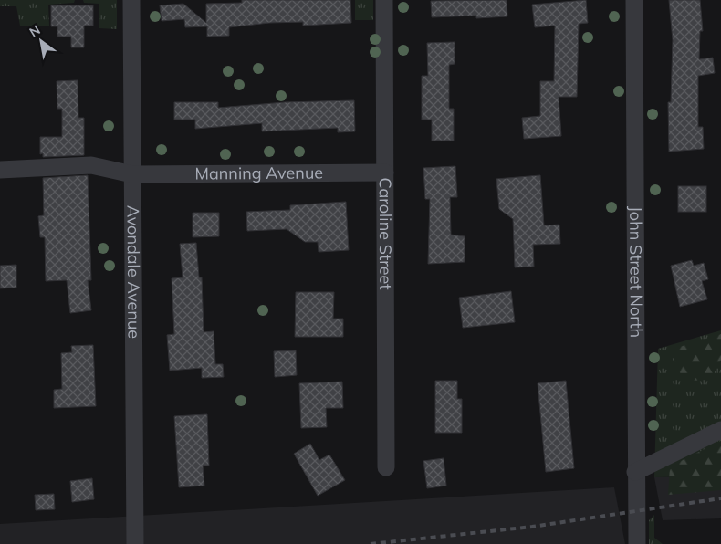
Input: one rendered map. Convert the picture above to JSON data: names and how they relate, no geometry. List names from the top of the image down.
{
  "streets": {
    "street": [
      "Manning Avenue",
      "Caroline Street",
      "Avondale Avenue",
      "John Street North"
    ]
  },
  "crossings": [
    ["Manning Avenue", "Caroline Street"],
    ["Manning Avenue", "Avondale Avenue"]
  ],
  "north": "top left"
}
